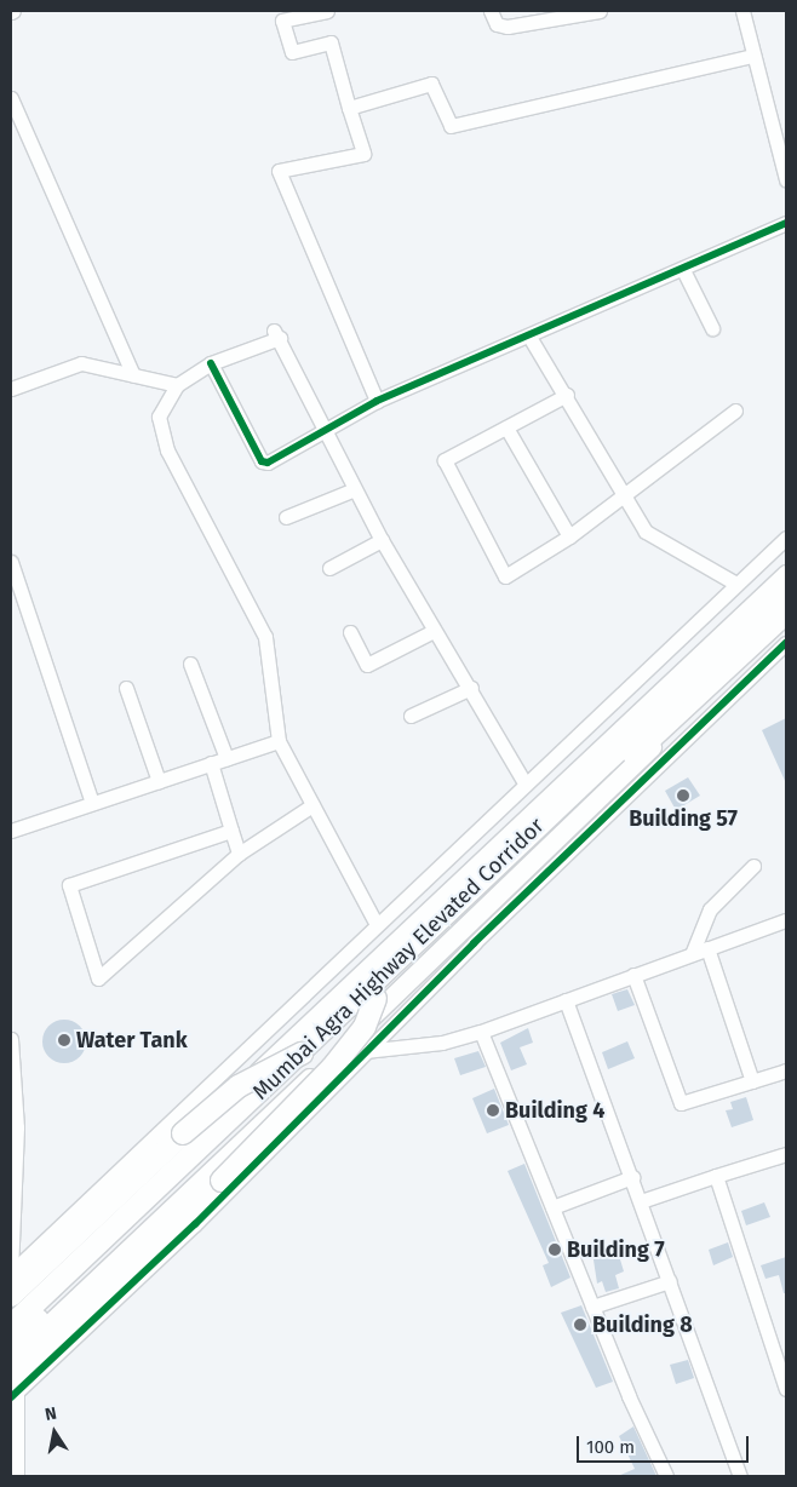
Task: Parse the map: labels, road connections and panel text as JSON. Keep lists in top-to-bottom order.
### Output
{
  "streets": {
    "highway": ["Mumbai Agra Highway Elevated Corridor"]
  },
  "places": [
    "Building 57",
    "Water Tank",
    "Building 4",
    "Building 7",
    "Building 8"
  ],
  "scale_bar": "100 m",
  "north": "top"
}
